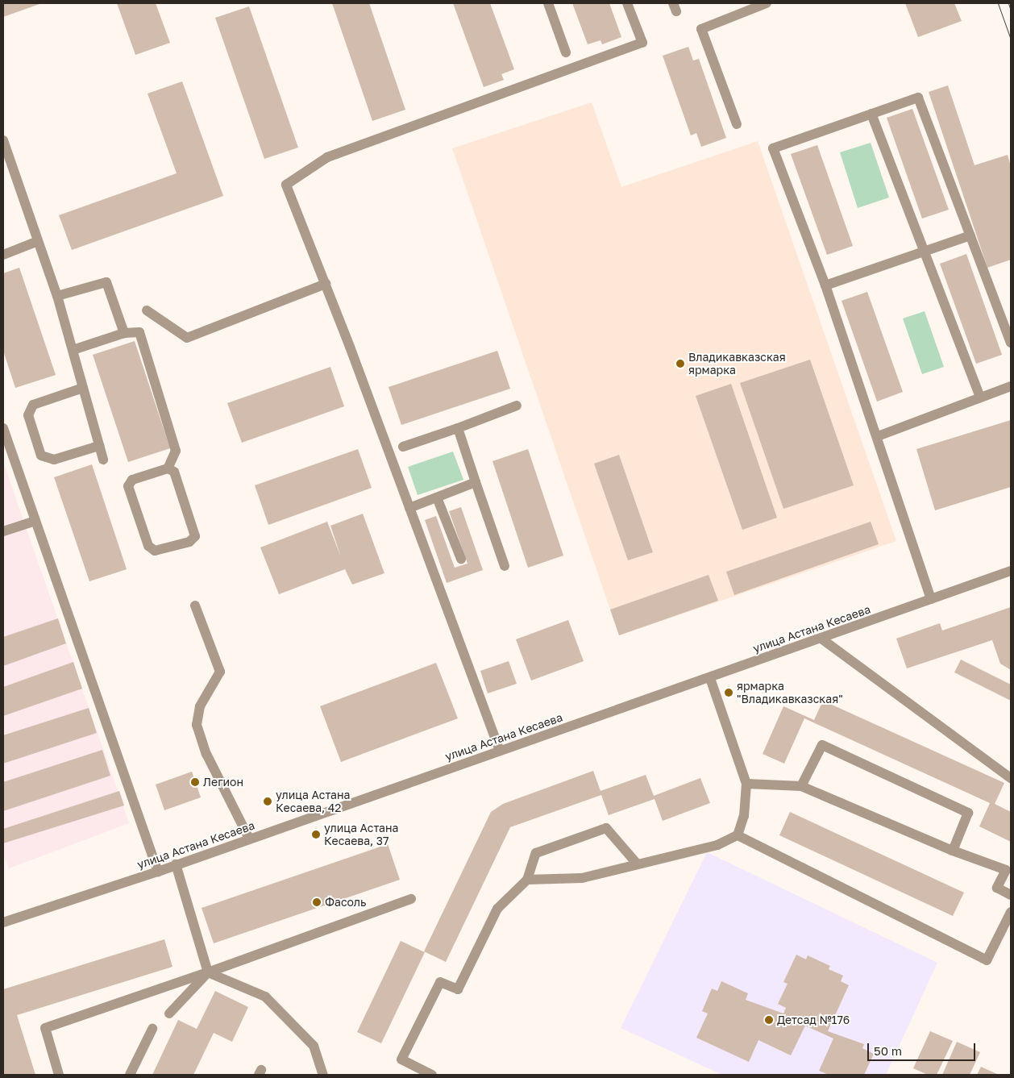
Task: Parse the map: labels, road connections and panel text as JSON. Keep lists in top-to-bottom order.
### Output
{
  "streets": {
    "street": ["улица Астана Кесаева"]
  },
  "places": [
    "Владикавказская ярмарка",
    "ярмарка \"Владикавказская\"",
    "Легион",
    "улица Астана Кесаева, 42",
    "улица Астана Кесаева, 37",
    "Фасоль",
    "Детсад №176"
  ],
  "scale_bar": "50 m"
}
